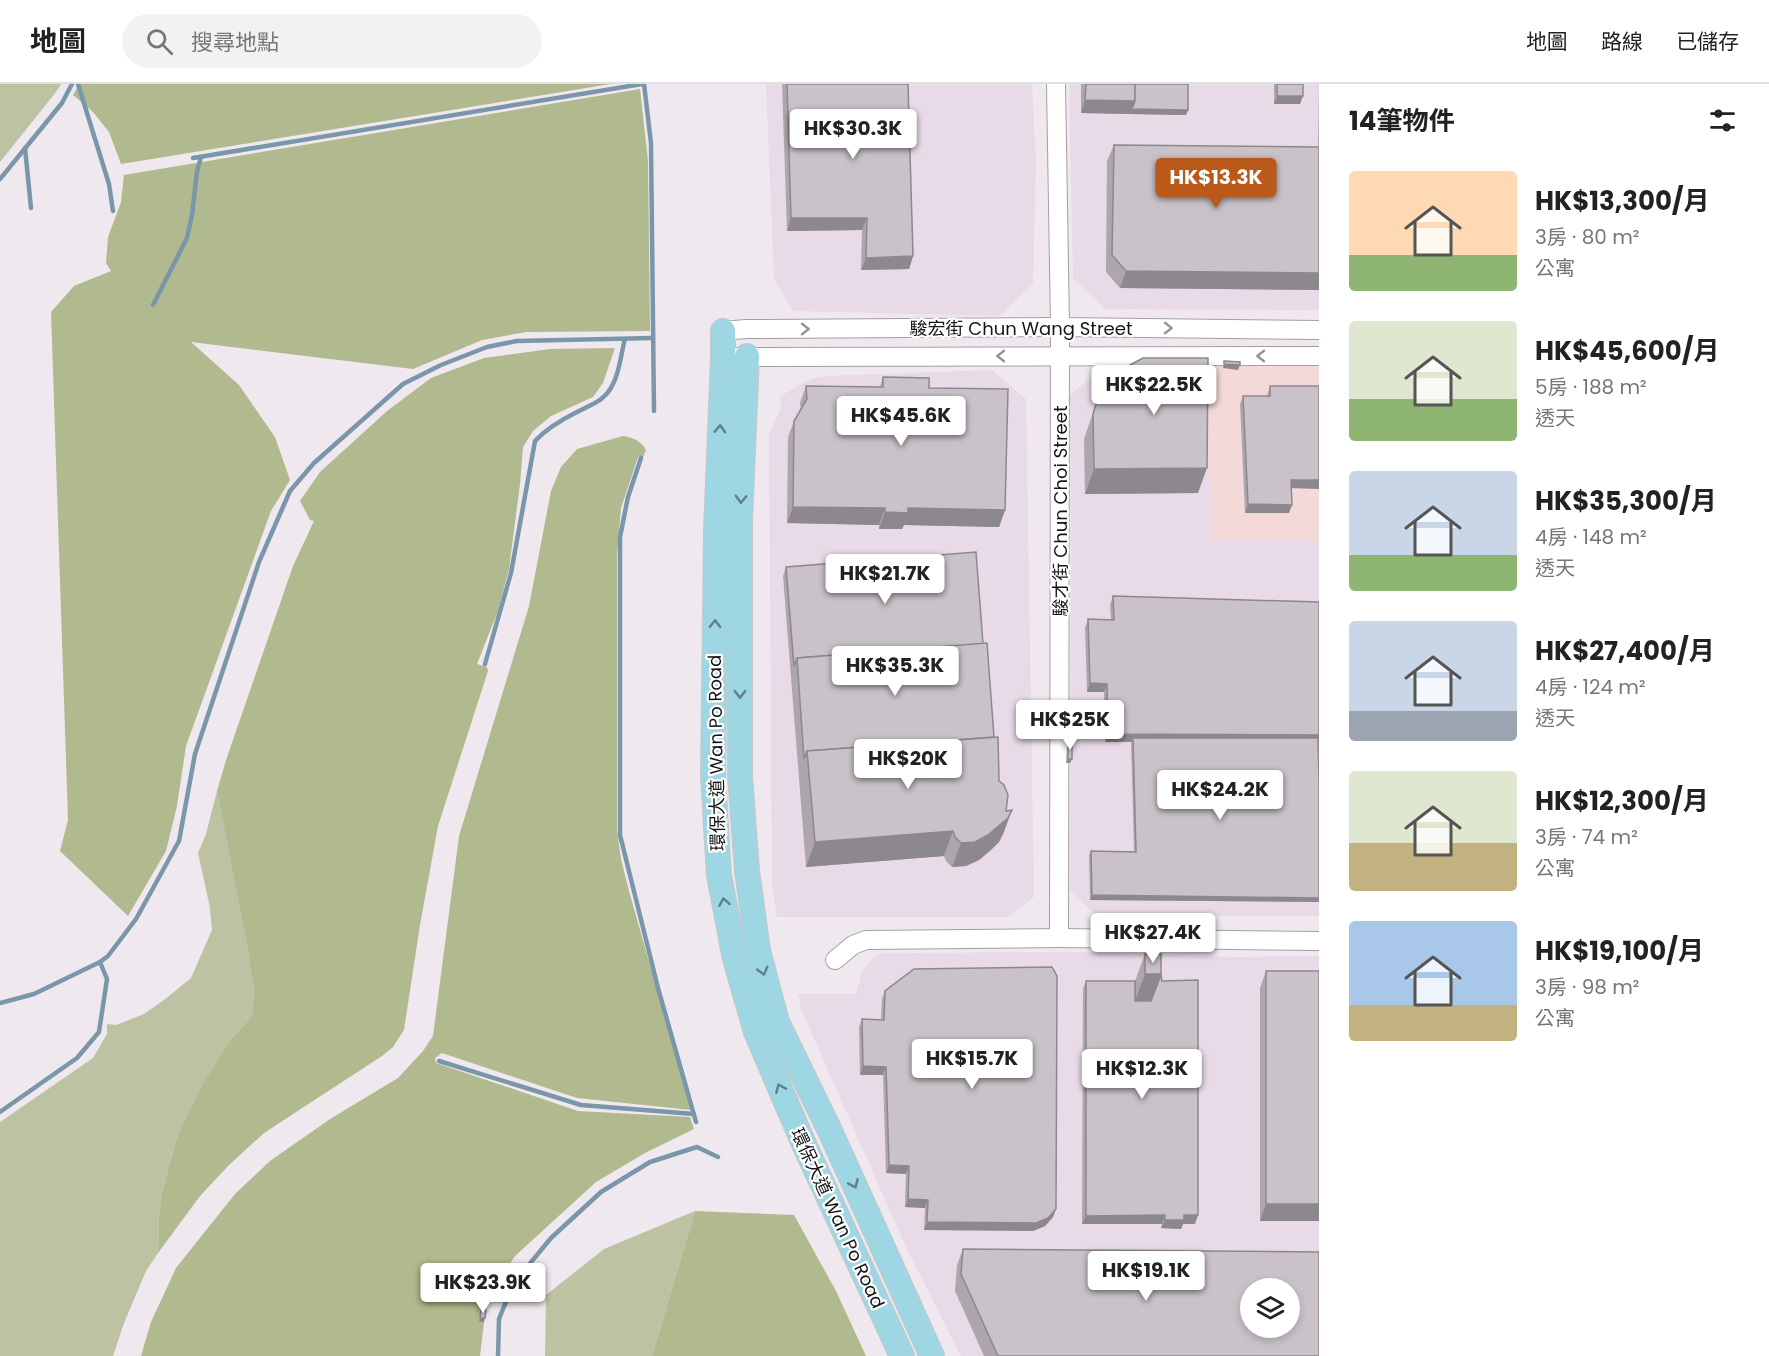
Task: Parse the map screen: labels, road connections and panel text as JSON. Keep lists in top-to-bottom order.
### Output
{
  "streets": {
    "main road": ["環保大道 Wan Po Road"],
    "street": ["駿宏街 Chun Wang Street", "駿才街 Chun Choi Street"]
  },
  "crossings": [
    ["駿宏街 Chun Wang Street", "駿才街 Chun Choi Street"],
    ["駿宏街 Chun Wang Street", "環保大道 Wan Po Road"]
  ],
  "page": {
    "header": "地圖",
    "search": "搜尋地點",
    "nav": ["地圖", "路線", "已儲存"],
    "heading": "14筆物件",
    "price": [
      "HK$30.3K",
      "HK$13.3K",
      "HK$22.5K",
      "HK$45.6K",
      "HK$21.7K",
      "HK$35.3K",
      "HK$25K",
      "HK$20K",
      "HK$24.2K",
      "HK$27.4K",
      "HK$15.7K",
      "HK$12.3K",
      "HK$19.1K",
      "HK$23.9K"
    ],
    "list": [
      {
        "name": "HK$13,300/月",
        "note": "3房 · 80 m² · 公寓"
      },
      {
        "name": "HK$45,600/月",
        "note": "5房 · 188 m² · 透天"
      },
      {
        "name": "HK$35,300/月",
        "note": "4房 · 148 m² · 透天"
      },
      {
        "name": "HK$27,400/月",
        "note": "4房 · 124 m² · 透天"
      },
      {
        "name": "HK$12,300/月",
        "note": "3房 · 74 m² · 公寓"
      },
      {
        "name": "HK$19,100/月",
        "note": "3房 · 98 m² · 公寓"
      }
    ]
  }
}
